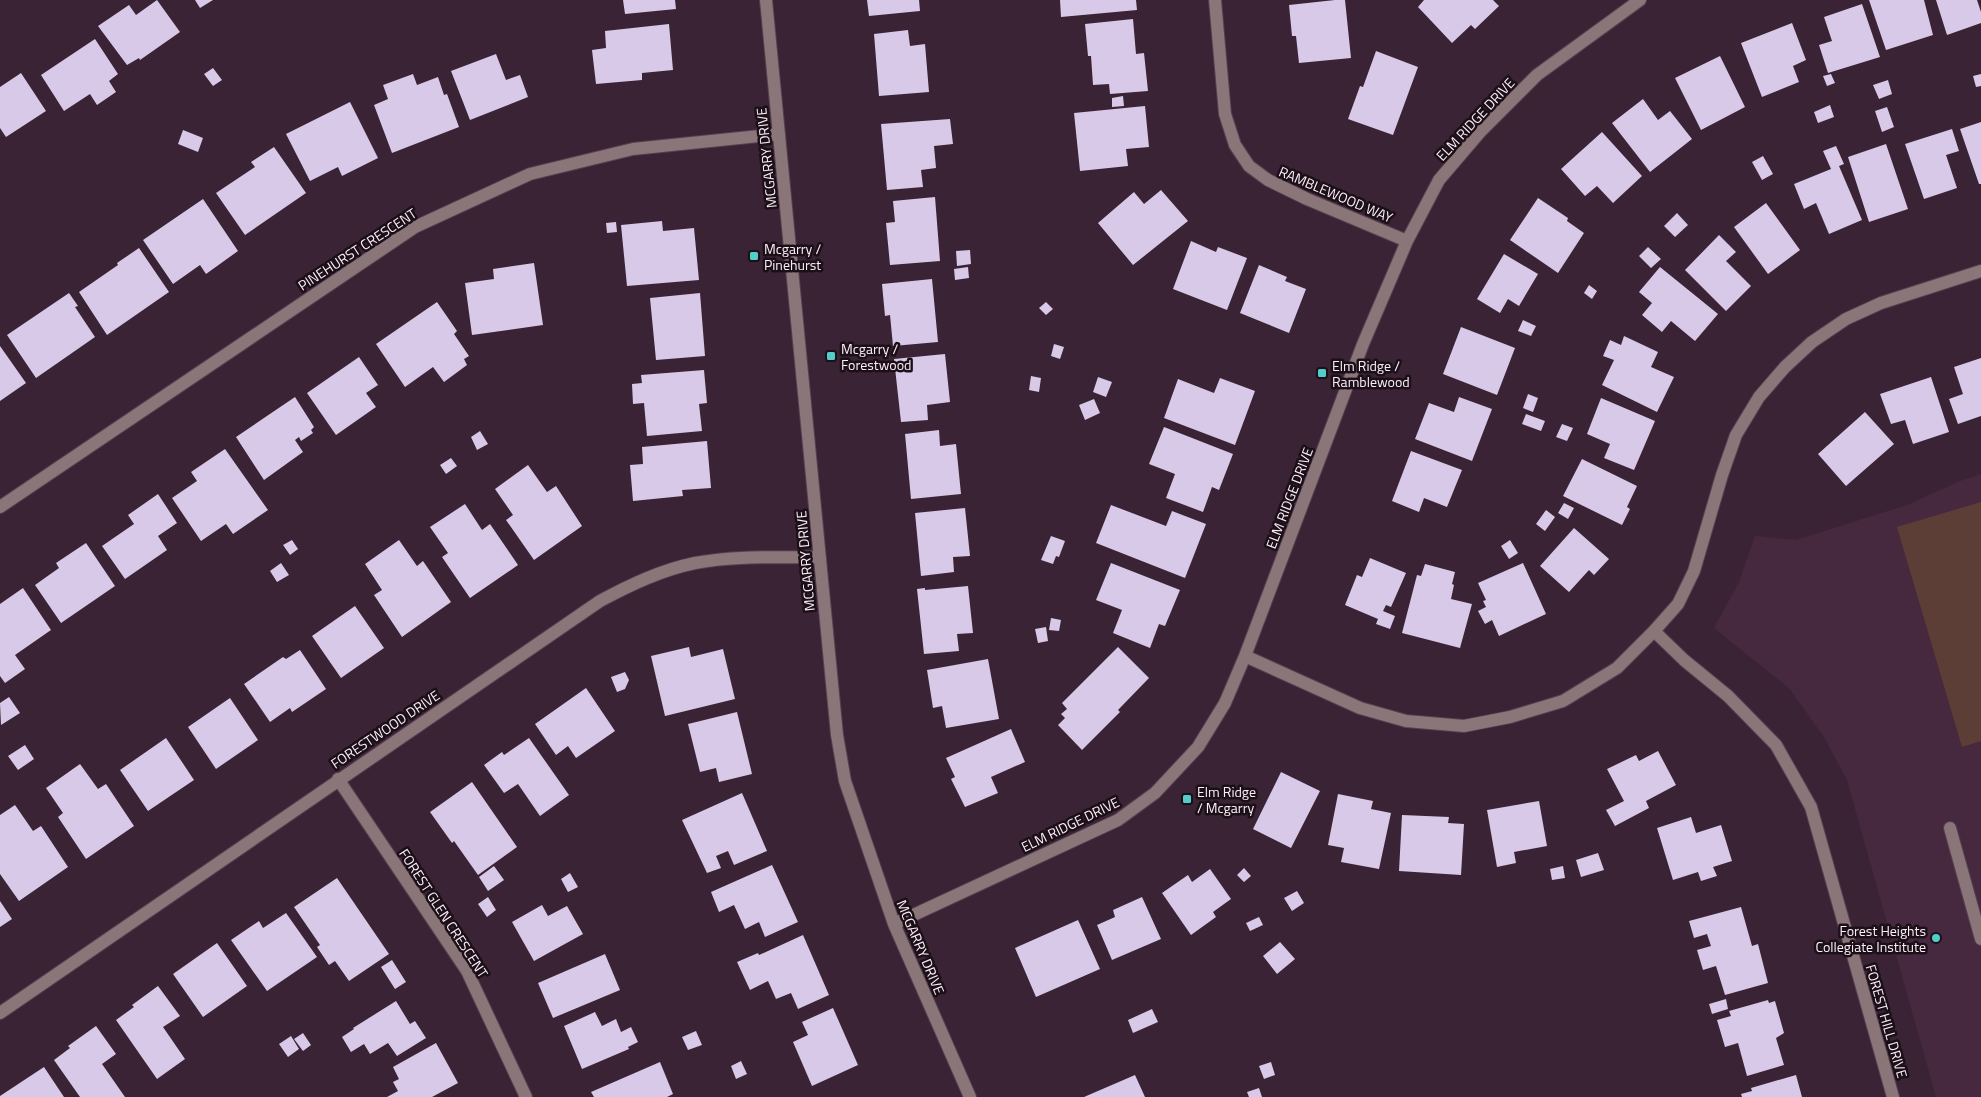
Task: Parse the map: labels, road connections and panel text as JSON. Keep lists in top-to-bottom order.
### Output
{
  "streets": {
    "street": [
      "ELM RIDGE DRIVE",
      "MCGARRY DRIVE",
      "RAMBLEWOOD WAY",
      "PINEHURST CRESCENT",
      "FORESTWOOD DRIVE",
      "FOREST GLEN CRESCENT",
      "FOREST HILL DRIVE"
    ]
  },
  "crossings": [
    ["ELM RIDGE DRIVE", "MCGARRY DRIVE"],
    ["ELM RIDGE DRIVE", "RAMBLEWOOD WAY"],
    ["MCGARRY DRIVE", "PINEHURST CRESCENT"],
    ["MCGARRY DRIVE", "FORESTWOOD DRIVE"],
    ["FORESTWOOD DRIVE", "FOREST GLEN CRESCENT"]
  ],
  "places": {
    "transit": [
      "Mcgarry / Pinehurst",
      "Mcgarry / Forestwood",
      "Elm Ridge / Ramblewood",
      "Elm Ridge / Mcgarry"
    ],
    "other": ["Forest Heights Collegiate Institute"]
  }
}
